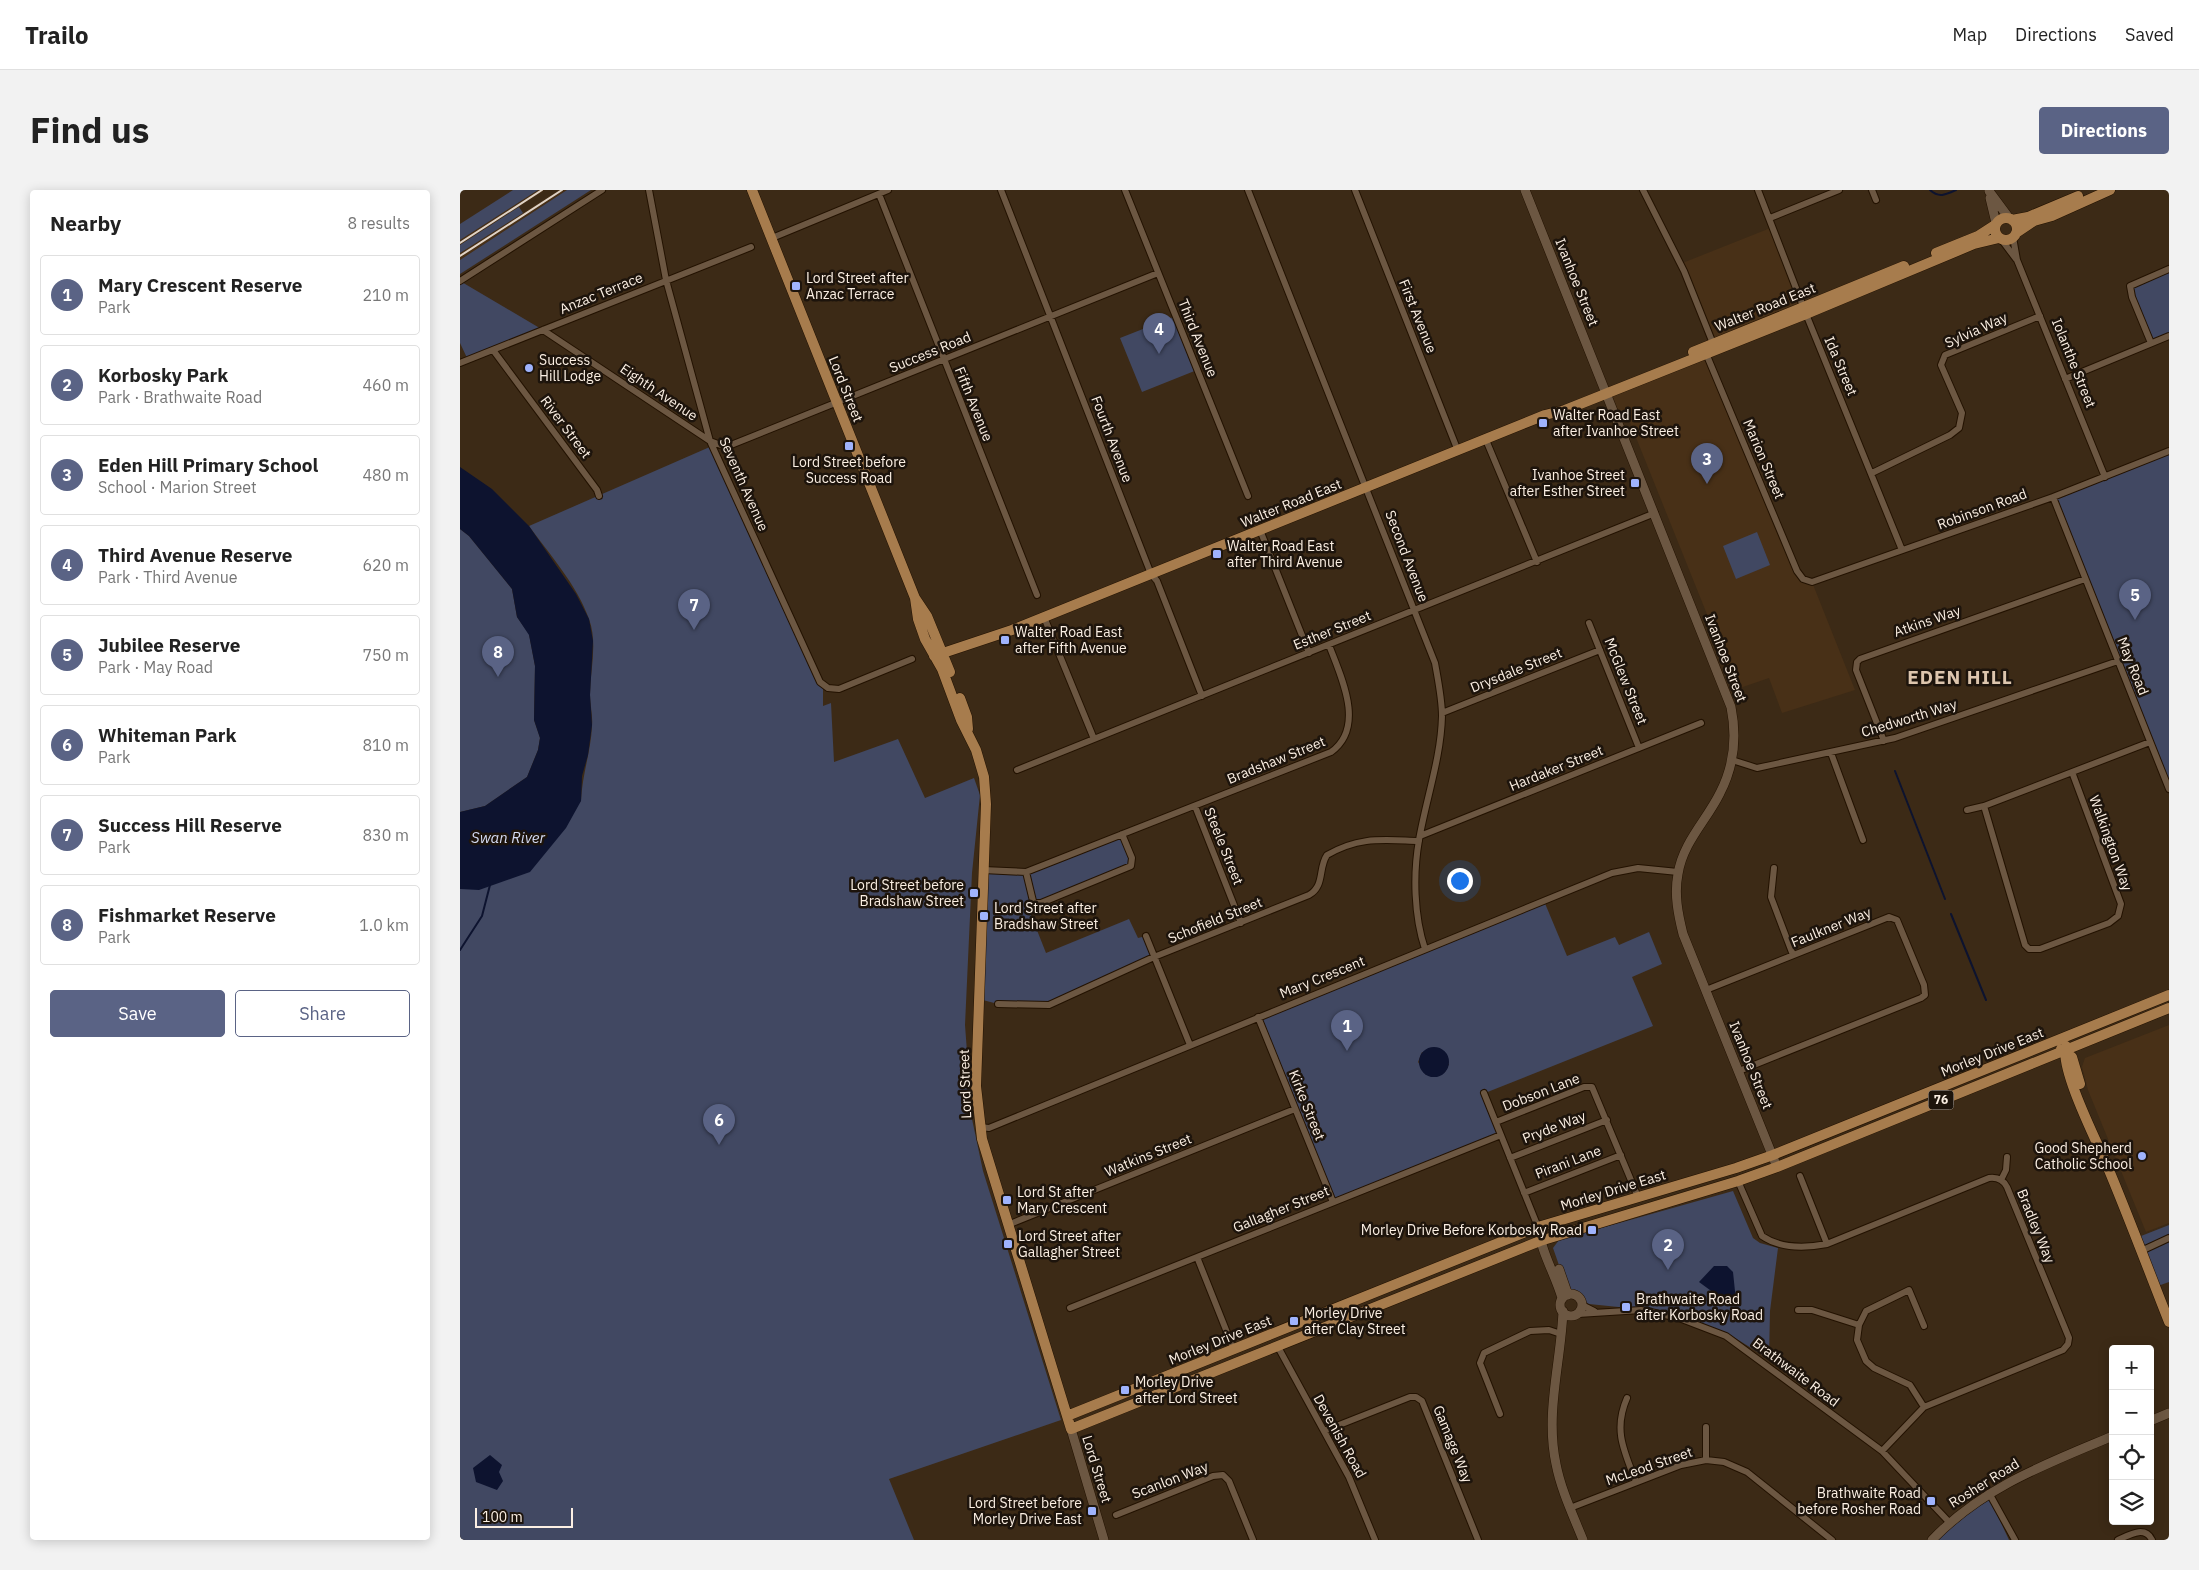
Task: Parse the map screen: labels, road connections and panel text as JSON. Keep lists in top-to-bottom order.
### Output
{
  "streets": {
    "main road": [
      "Walter Road East",
      "Lord Street",
      "Morley Drive East",
      "76"
    ],
    "street": [
      "Ivanhoe Street",
      "Anzac Terrace",
      "First Avenue",
      "Sylvia Way",
      "Third Avenue",
      "Success Road",
      "Iolanthe Street",
      "Ida Street",
      "Eighth Avenue",
      "Fifth Avenue",
      "River Street",
      "Fourth Avenue",
      "Marion Street",
      "Seventh Avenue",
      "Robinson Road",
      "Second Avenue",
      "Atkins Way",
      "Esther Street",
      "May Road",
      "Drysdale Street",
      "McGlew Street",
      "Chedworth Way",
      "Bradshaw Street",
      "Hardaker Street",
      "Walkington Way",
      "Steele Street",
      "Schofield Street",
      "Faulkner Way",
      "Mary Crescent",
      "Dobson Lane",
      "Kirke Street",
      "Pryde Way",
      "Watkins Street",
      "Pirani Lane",
      "Gallagher Street",
      "Bradley Way",
      "Brathwaite Road",
      "Devenish Road",
      "Gamage Way",
      "McLeod Street",
      "Scanlon Way",
      "Rosher Road"
    ]
  },
  "crossings": [
    ["Ivanhoe Street", "Walter Road East"],
    ["Ivanhoe Street", "Esther Street"],
    ["Ivanhoe Street", "Chedworth Way"],
    ["Ivanhoe Street", "Faulkner Way"],
    ["Ivanhoe Street", "Mary Crescent"],
    ["Ivanhoe Street", "Morley Drive East"],
    ["Anzac Terrace", "Eighth Avenue"],
    ["Anzac Terrace", "River Street"],
    ["Anzac Terrace", "Seventh Avenue"],
    ["Walter Road East", "First Avenue"],
    ["Walter Road East", "Iolanthe Street"],
    ["Walter Road East", "Ida Street"],
    ["Walter Road East", "Lord Street"],
    ["Walter Road East", "Fourth Avenue"],
    ["Walter Road East", "Marion Street"],
    ["Walter Road East", "Second Avenue"],
    ["Sylvia Way", "Iolanthe Street"],
    ["Sylvia Way", "Ida Street"],
    ["Third Avenue", "Success Road"],
    ["Success Road", "Lord Street"],
    ["Success Road", "Eighth Avenue"],
    ["Success Road", "Fifth Avenue"],
    ["Success Road", "Fourth Avenue"],
    ["Success Road", "Seventh Avenue"],
    ["Iolanthe Street", "Robinson Road"],
    ["Ida Street", "Robinson Road"],
    ["Lord Street", "Bradshaw Street"],
    ["Lord Street", "Mary Crescent"],
    ["Lord Street", "Morley Drive East"],
    ["Lord Street", "Watkins Street"],
    ["Eighth Avenue", "Seventh Avenue"],
    ["Fourth Avenue", "Esther Street"],
    ["Marion Street", "Robinson Road"],
    ["Robinson Road", "May Road"],
    ["Second Avenue", "Esther Street"],
    ["Second Avenue", "Drysdale Street"],
    ["Second Avenue", "Hardaker Street"],
    ["Second Avenue", "Schofield Street"],
    ["Second Avenue", "Mary Crescent"],
    ["Atkins Way", "May Road"],
    ["Atkins Way", "Chedworth Way"],
    ["Esther Street", "Bradshaw Street"],
    ["May Road", "Chedworth Way"],
    ["Drysdale Street", "McGlew Street"],
    ["McGlew Street", "Hardaker Street"],
    ["Bradshaw Street", "Steele Street"],
    ["Hardaker Street", "Schofield Street"],
    ["Steele Street", "Schofield Street"],
    ["Mary Crescent", "Kirke Street"],
    ["Morley Drive East", "Bradley Way"],
    ["Morley Drive East", "Devenish Road"],
    ["Dobson Lane", "Pryde Way"],
    ["Kirke Street", "Watkins Street"],
    ["Kirke Street", "Gallagher Street"],
    ["Bradley Way", "Brathwaite Road"],
    ["Brathwaite Road", "Rosher Road"],
    ["Devenish Road", "Gamage Way"]
  ],
  "districts": ["EDEN HILL"],
  "water": ["Swan River"],
  "places": {
    "transit": [
      "Lord Street after Anzac Terrace",
      "Walter Road East after Ivanhoe Street",
      "Lord Street before Success Road",
      "Ivanhoe Street after Esther Street",
      "Walter Road East after Third Avenue",
      "Walter Road East after Fifth Avenue",
      "Lord Street before Bradshaw Street",
      "Lord Street after Bradshaw Street",
      "Lord St after Mary Crescent",
      "Morley Drive Before Korbosky Road",
      "Lord Street after Gallagher Street",
      "Brathwaite Road after Korbosky Road",
      "Morley Drive after Clay Street",
      "Morley Drive after Lord Street",
      "Brathwaite Road before Rosher Road",
      "Lord Street before Morley Drive East"
    ],
    "other": ["Success Hill Lodge", "Good Shepherd Catholic School"]
  },
  "scale_bar": "100 m",
  "page": {
    "header": "Trailo",
    "nav": ["Map", "Directions", "Saved"],
    "title": "Find us",
    "buttons": [
      "Directions",
      ["Save", "Share"]
    ],
    "heading": ["Nearby", "8 results"],
    "list": [
      {
        "mark": "1",
        "name": "Mary Crescent Reserve",
        "note": "Park",
        "value": "210 m"
      },
      {
        "mark": "2",
        "name": "Korbosky Park",
        "note": "Park · Brathwaite Road",
        "value": "460 m"
      },
      {
        "mark": "3",
        "name": "Eden Hill Primary School",
        "note": "School · Marion Street",
        "value": "480 m"
      },
      {
        "mark": "4",
        "name": "Third Avenue Reserve",
        "note": "Park · Third Avenue",
        "value": "620 m"
      },
      {
        "mark": "5",
        "name": "Jubilee Reserve",
        "note": "Park · May Road",
        "value": "750 m"
      },
      {
        "mark": "6",
        "name": "Whiteman Park",
        "note": "Park",
        "value": "810 m"
      },
      {
        "mark": "7",
        "name": "Success Hill Reserve",
        "note": "Park",
        "value": "830 m"
      },
      {
        "mark": "8",
        "name": "Fishmarket Reserve",
        "note": "Park",
        "value": "1.0 km"
      }
    ],
    "pins": [
      "4",
      "3",
      "5",
      "7",
      "8",
      "1",
      "6",
      "2"
    ],
    "map_buttons": ["+", "−"],
    "scale": "100 m"
  }
}
